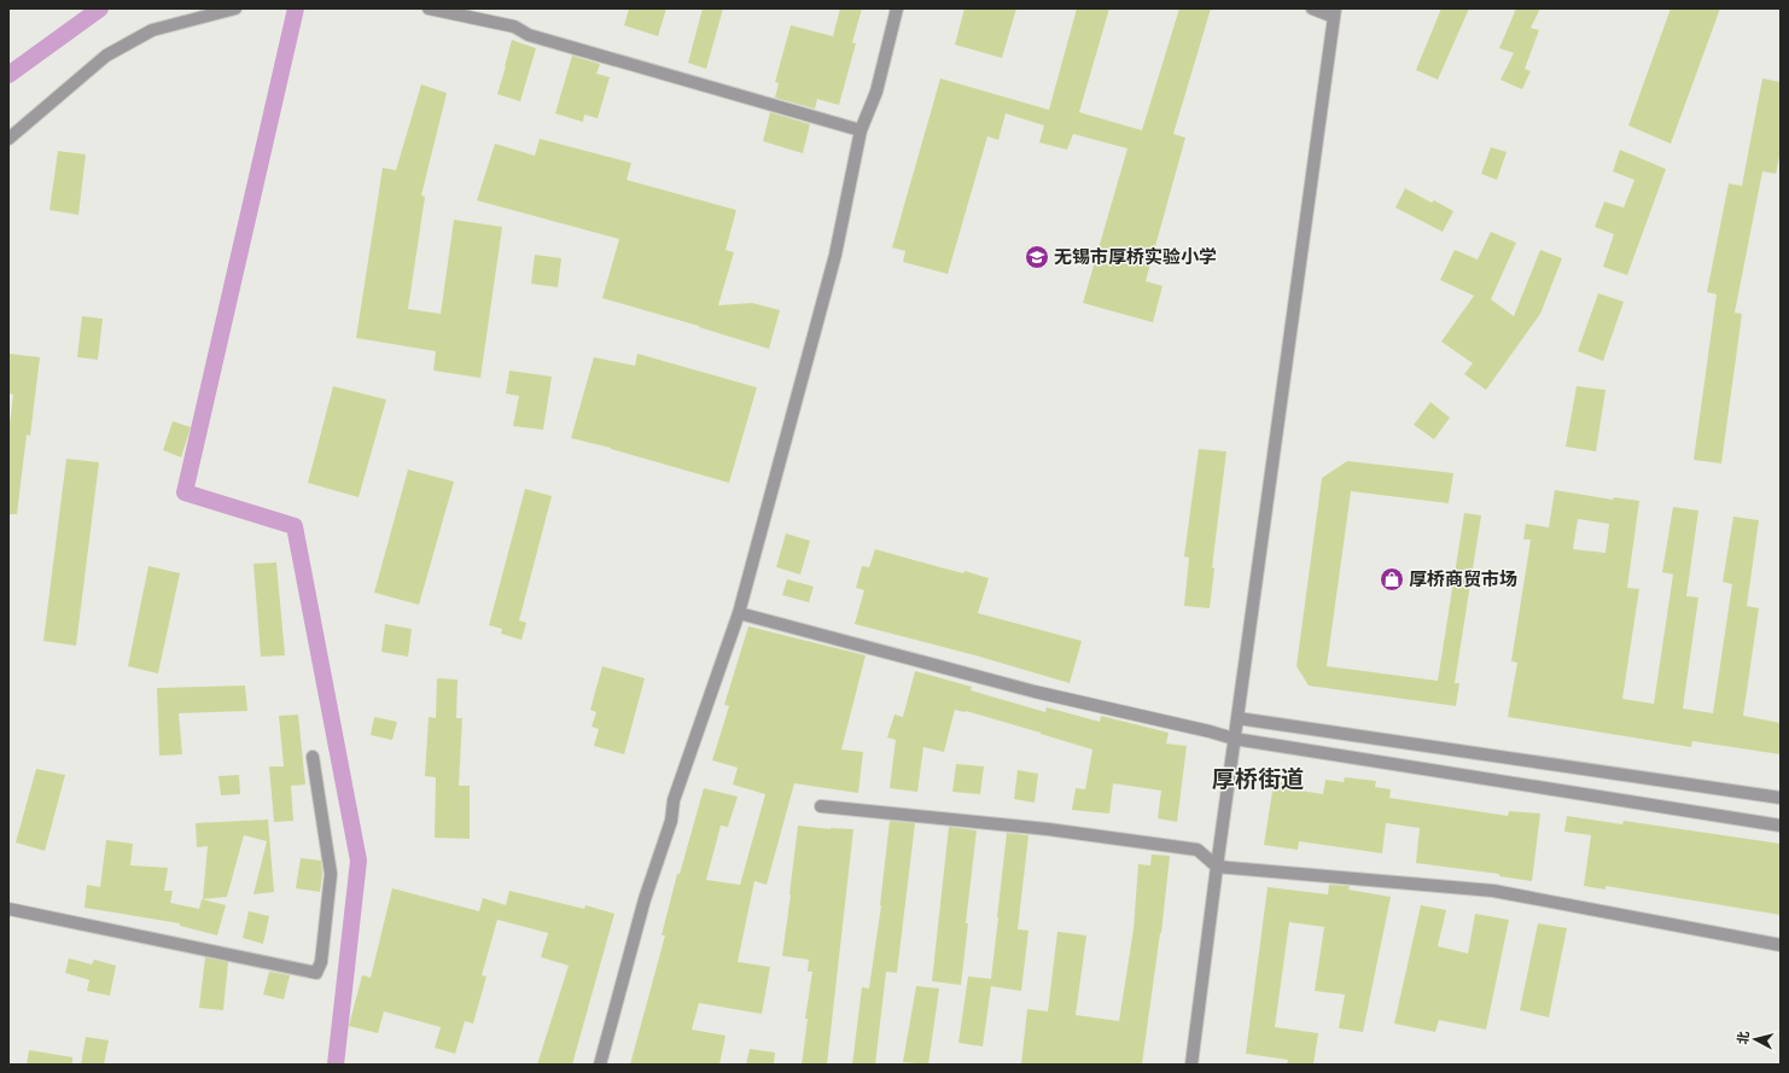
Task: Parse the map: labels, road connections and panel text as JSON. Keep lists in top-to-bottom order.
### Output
{
  "districts": ["厚桥街道"],
  "places": {
    "school or university": ["无锡市厚桥实验小学"],
    "shop": ["厚桥商贸市场"]
  },
  "north": "left"
}
